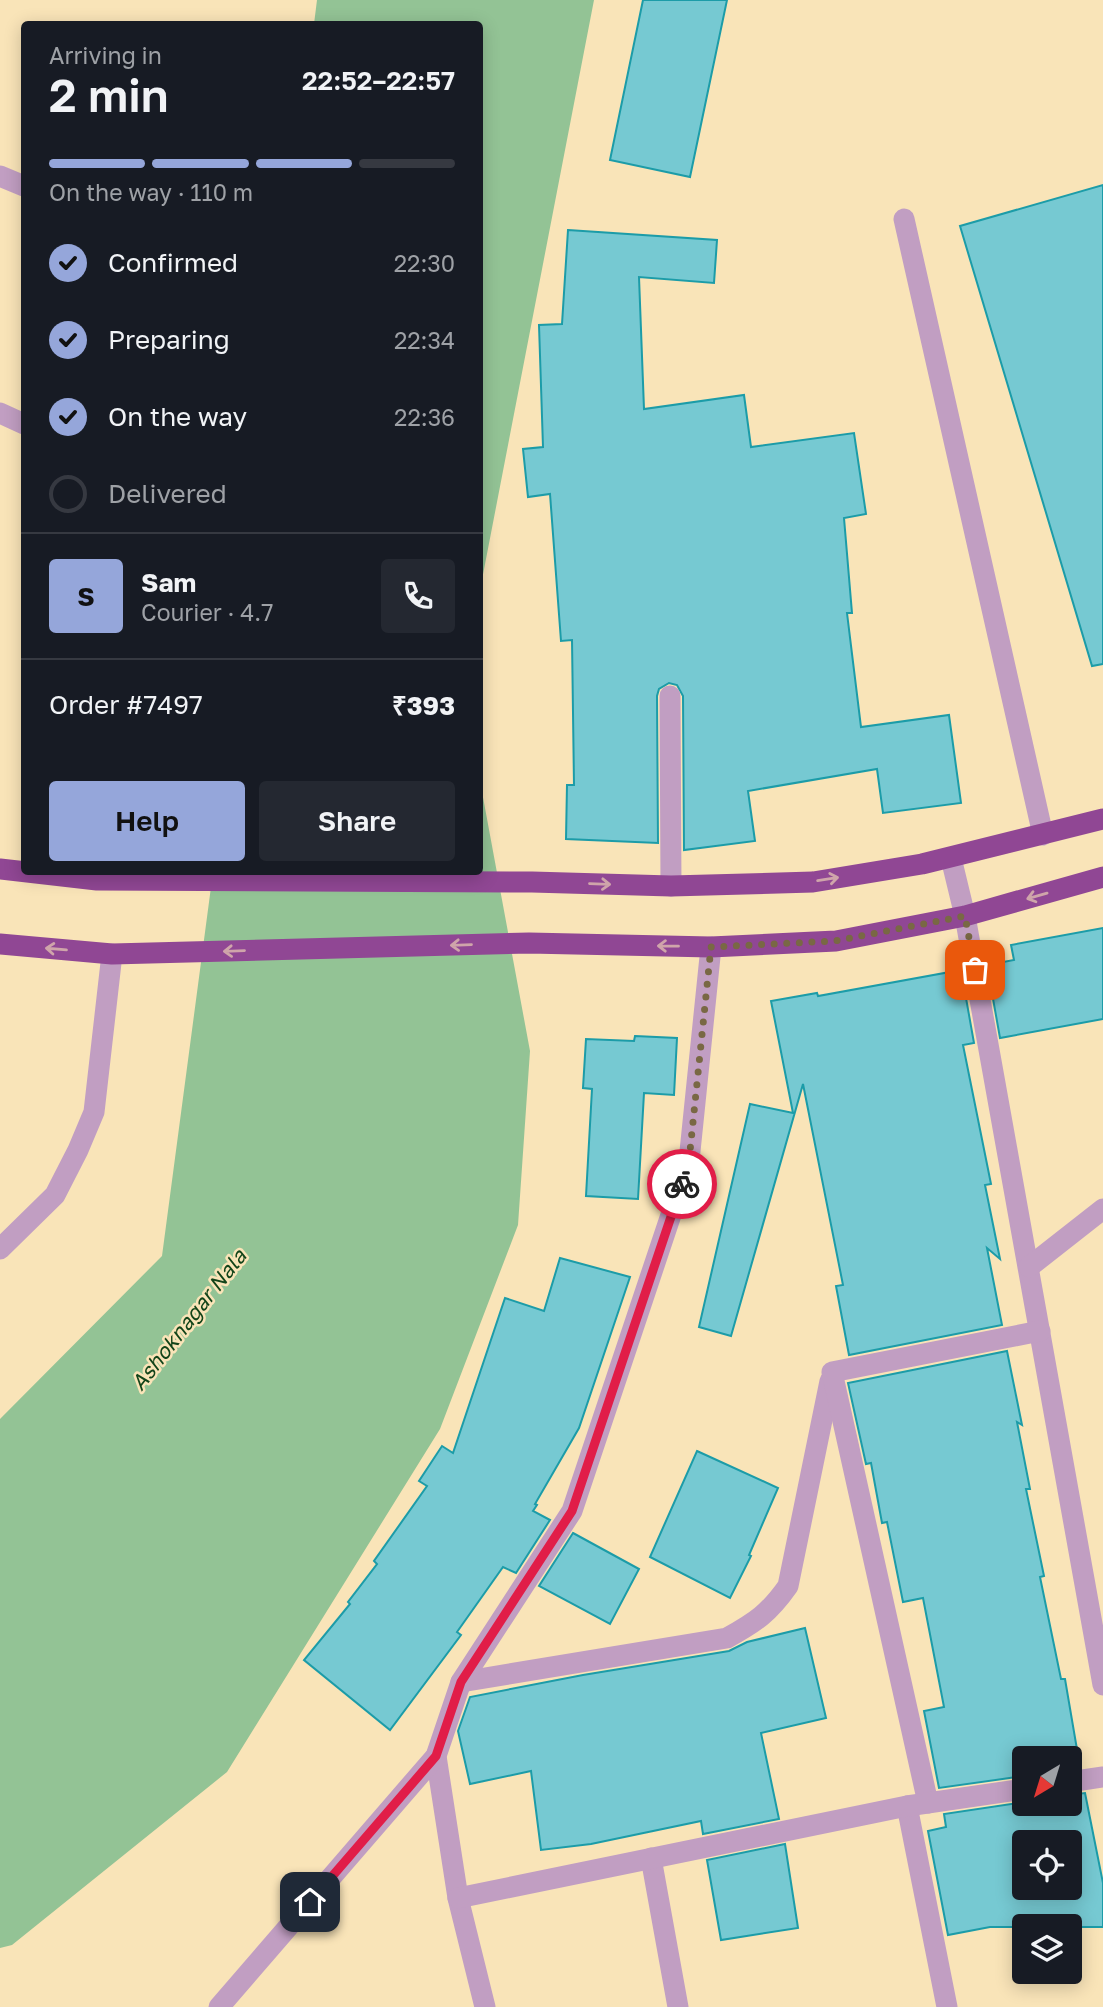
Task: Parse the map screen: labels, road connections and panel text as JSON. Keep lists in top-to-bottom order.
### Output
{
  "water": ["Ashoknagar Nala"],
  "north": "bottom left",
  "page": {
    "heading": ["2 min", "Arriving in", "22:52–22:57"],
    "panel": [
      "Sam",
      "Courier · 4.7",
      "Order #7497",
      "₹393"
    ],
    "bar": "On the way · 110 m",
    "list": [
      ["Confirmed", "22:30"],
      ["Preparing", "22:34"],
      ["On the way", "22:36"],
      "Delivered"
    ],
    "round": "S",
    "buttons": ["Help", "Share"]
  }
}
